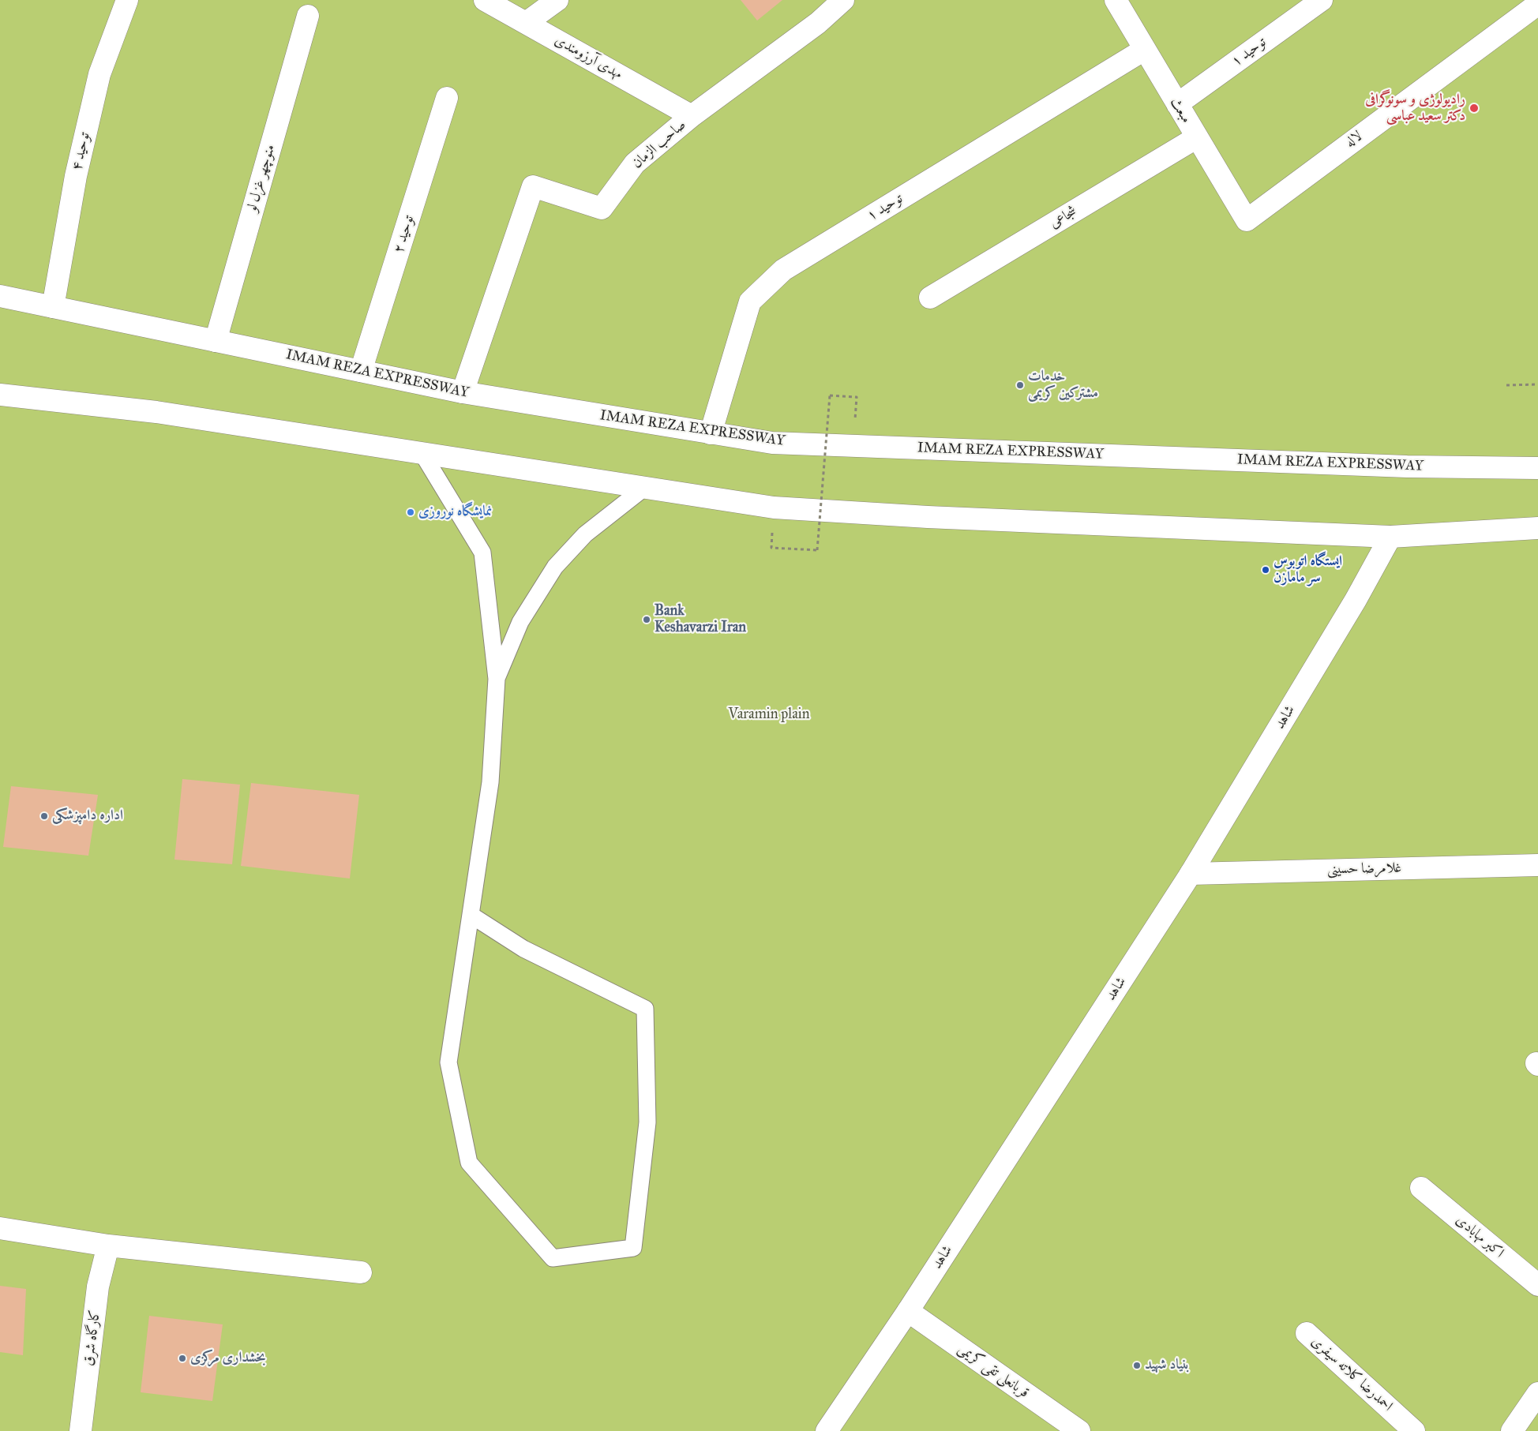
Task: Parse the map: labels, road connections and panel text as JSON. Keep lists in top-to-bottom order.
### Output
{
  "streets": {
    "main road": [
      "توحید ۱",
      "مهدی آرزومندی",
      "مبعث",
      "لاله",
      "صاحب الزمان",
      "توحید ۴",
      "منوچهر غزل لو",
      "شجاعی",
      "توحید ۲",
      "IMAM REZA EXPRESSWAY",
      "شاهد",
      "غلامرضا حسینی",
      "اکبر مهابادی",
      "کارگاه شرق",
      "قربانعلی تقی کریمی",
      "احمدرضا کلاته سیفری"
    ]
  },
  "crossings": [
    ["توحید ۱", "مبعث"],
    ["توحید ۱", "IMAM REZA EXPRESSWAY"],
    ["مهدی آرزومندی", "صاحب الزمان"],
    ["مبعث", "لاله"],
    ["مبعث", "شجاعی"],
    ["صاحب الزمان", "IMAM REZA EXPRESSWAY"],
    ["توحید ۴", "IMAM REZA EXPRESSWAY"],
    ["منوچهر غزل لو", "IMAM REZA EXPRESSWAY"],
    ["توحید ۲", "IMAM REZA EXPRESSWAY"],
    ["شاهد", "غلامرضا حسینی"],
    ["شاهد", "قربانعلی تقی کریمی"]
  ],
  "parks": ["Varamin plain"],
  "places": [
    "رادیولوژی و سونوگرافی دکتر سعید عباسی",
    "خدمات مشترکین کریمی",
    "نمایشگاه نوروزی",
    "ایستگاه اتوبوس سر مامازن",
    "Bank Keshavarzi Iran",
    "اداره دامپزشکی",
    "بخشداری مرکزی",
    "بنیاد شهید"
  ]
}
